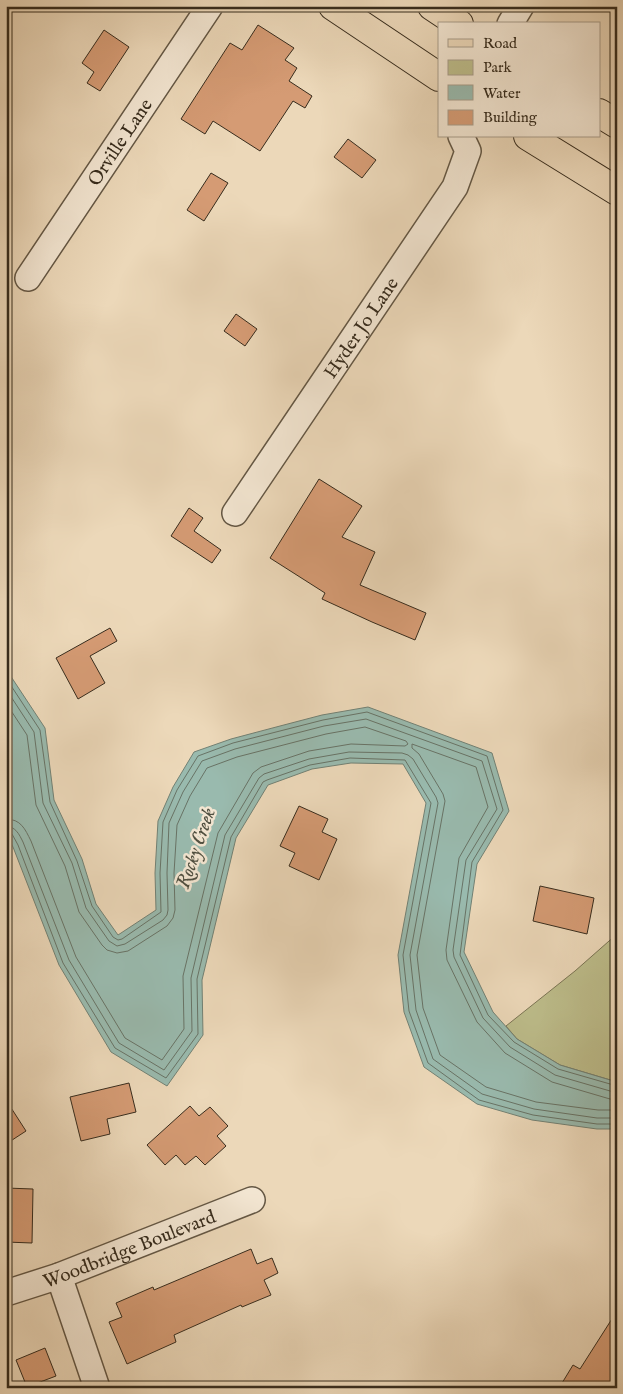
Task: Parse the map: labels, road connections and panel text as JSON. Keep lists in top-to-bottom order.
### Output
{
  "streets": {
    "street": ["Orville Lane", "Hyder Jo Lane", "Woodbridge Boulevard"]
  },
  "water": ["Rocky Creek"],
  "legend": [
    "Road",
    "Park",
    "Water",
    "Building"
  ]
}
